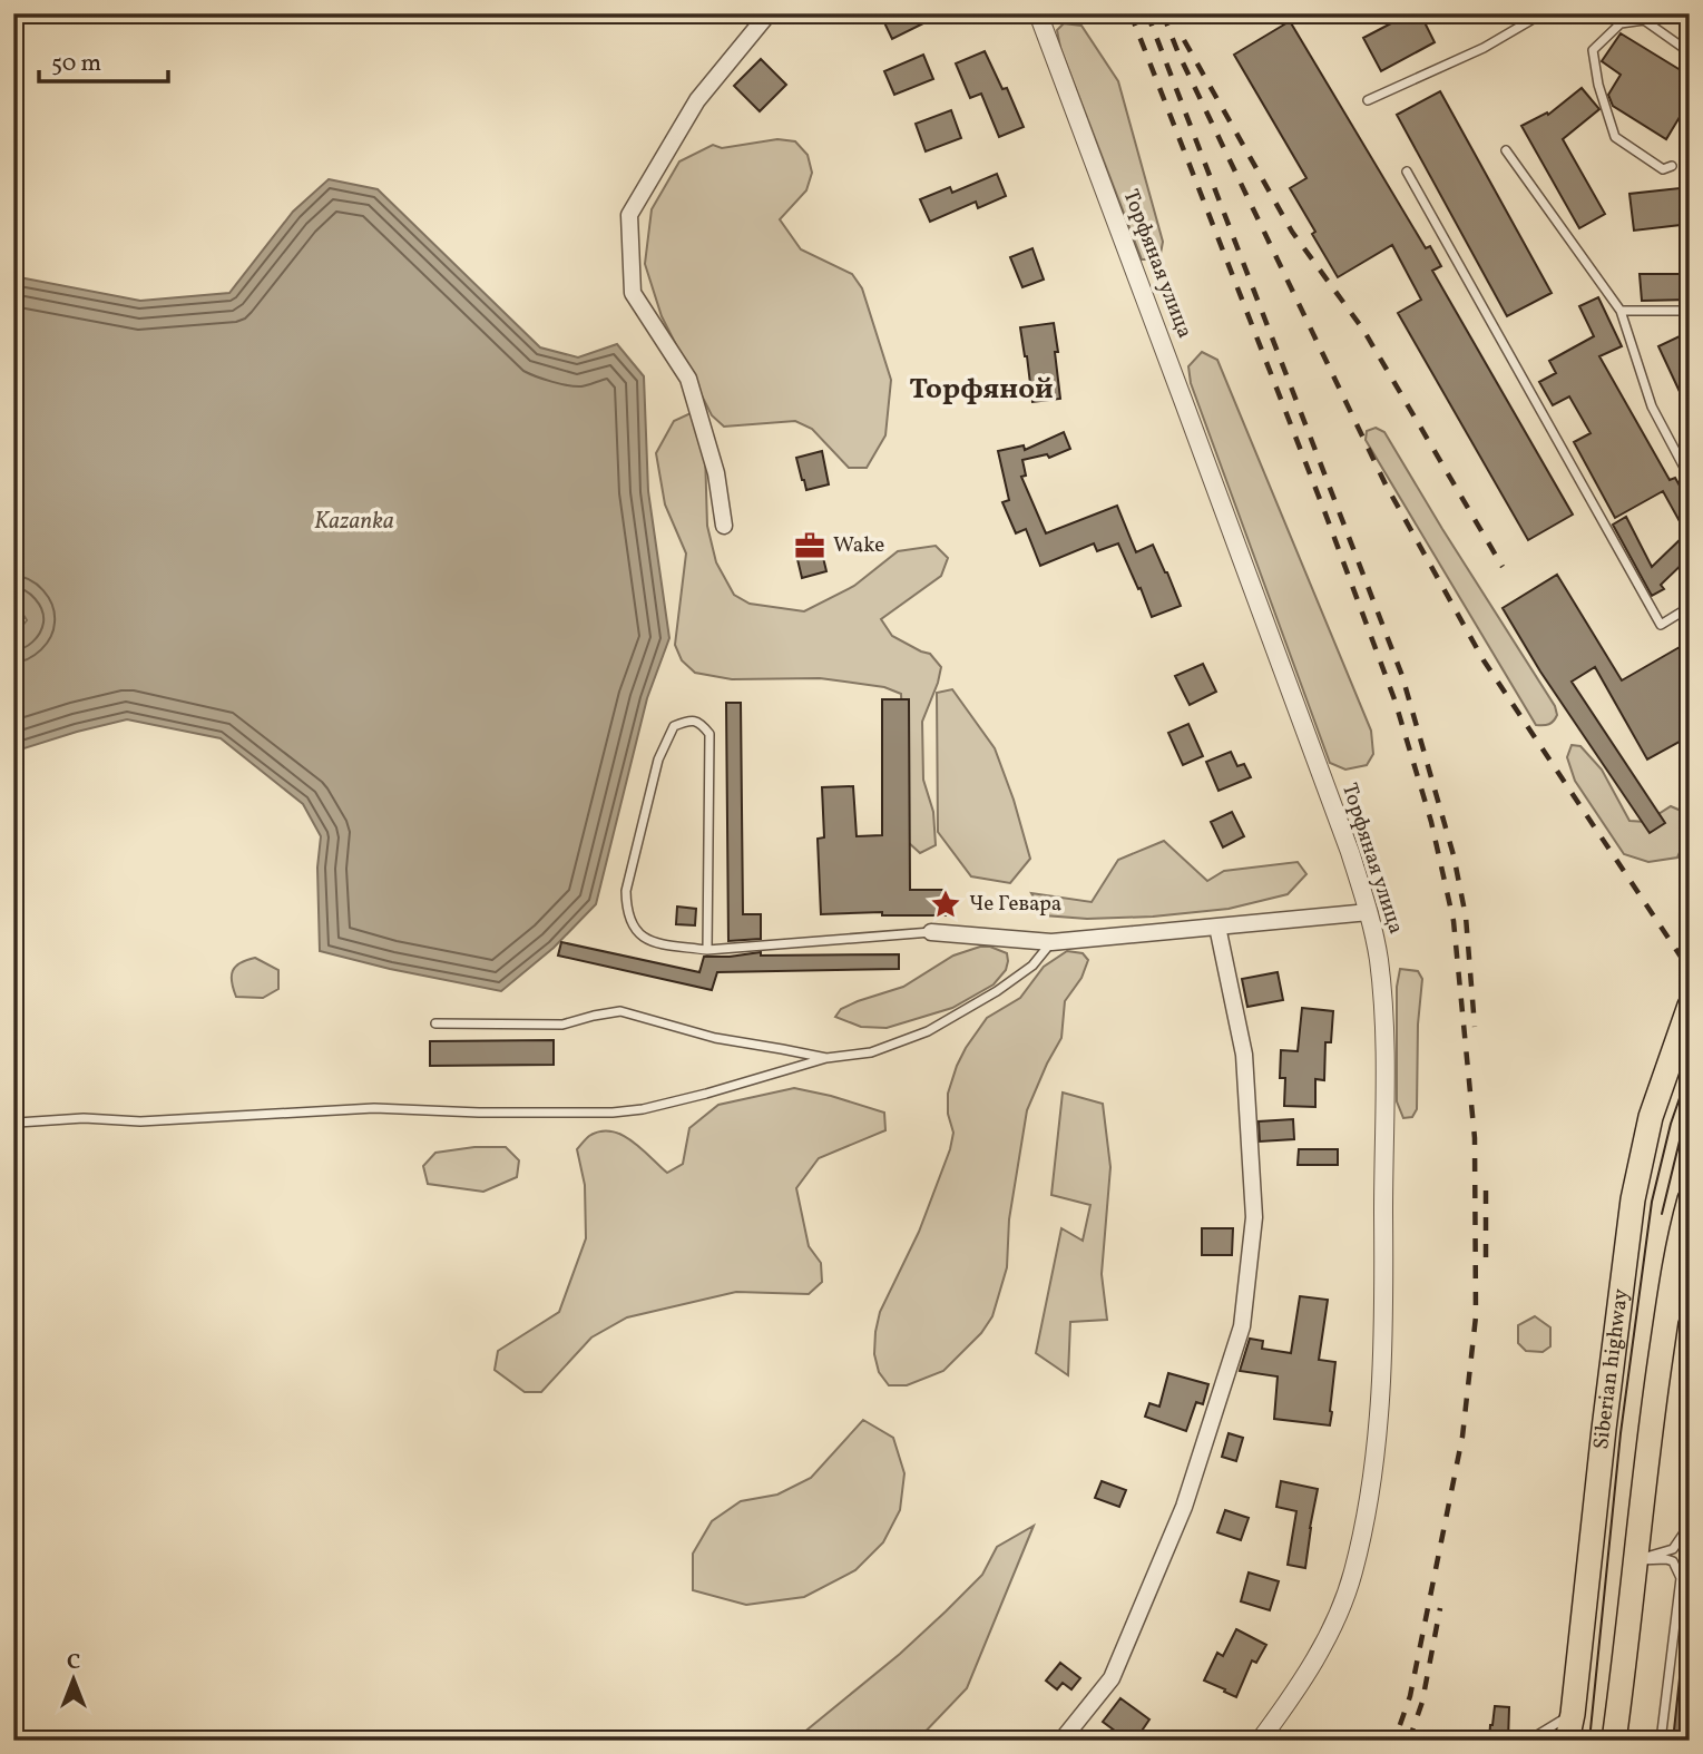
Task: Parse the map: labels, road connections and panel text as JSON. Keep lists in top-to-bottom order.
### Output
{
  "streets": {
    "main road": ["Siberian highway"],
    "street": ["Торфяная улица"]
  },
  "districts": ["Торфяной"],
  "water": ["Kazanka"],
  "places": {
    "office": ["Wake"],
    "place": ["Че Гевара"]
  },
  "scale_bar": "50 m",
  "north": "top"
}
